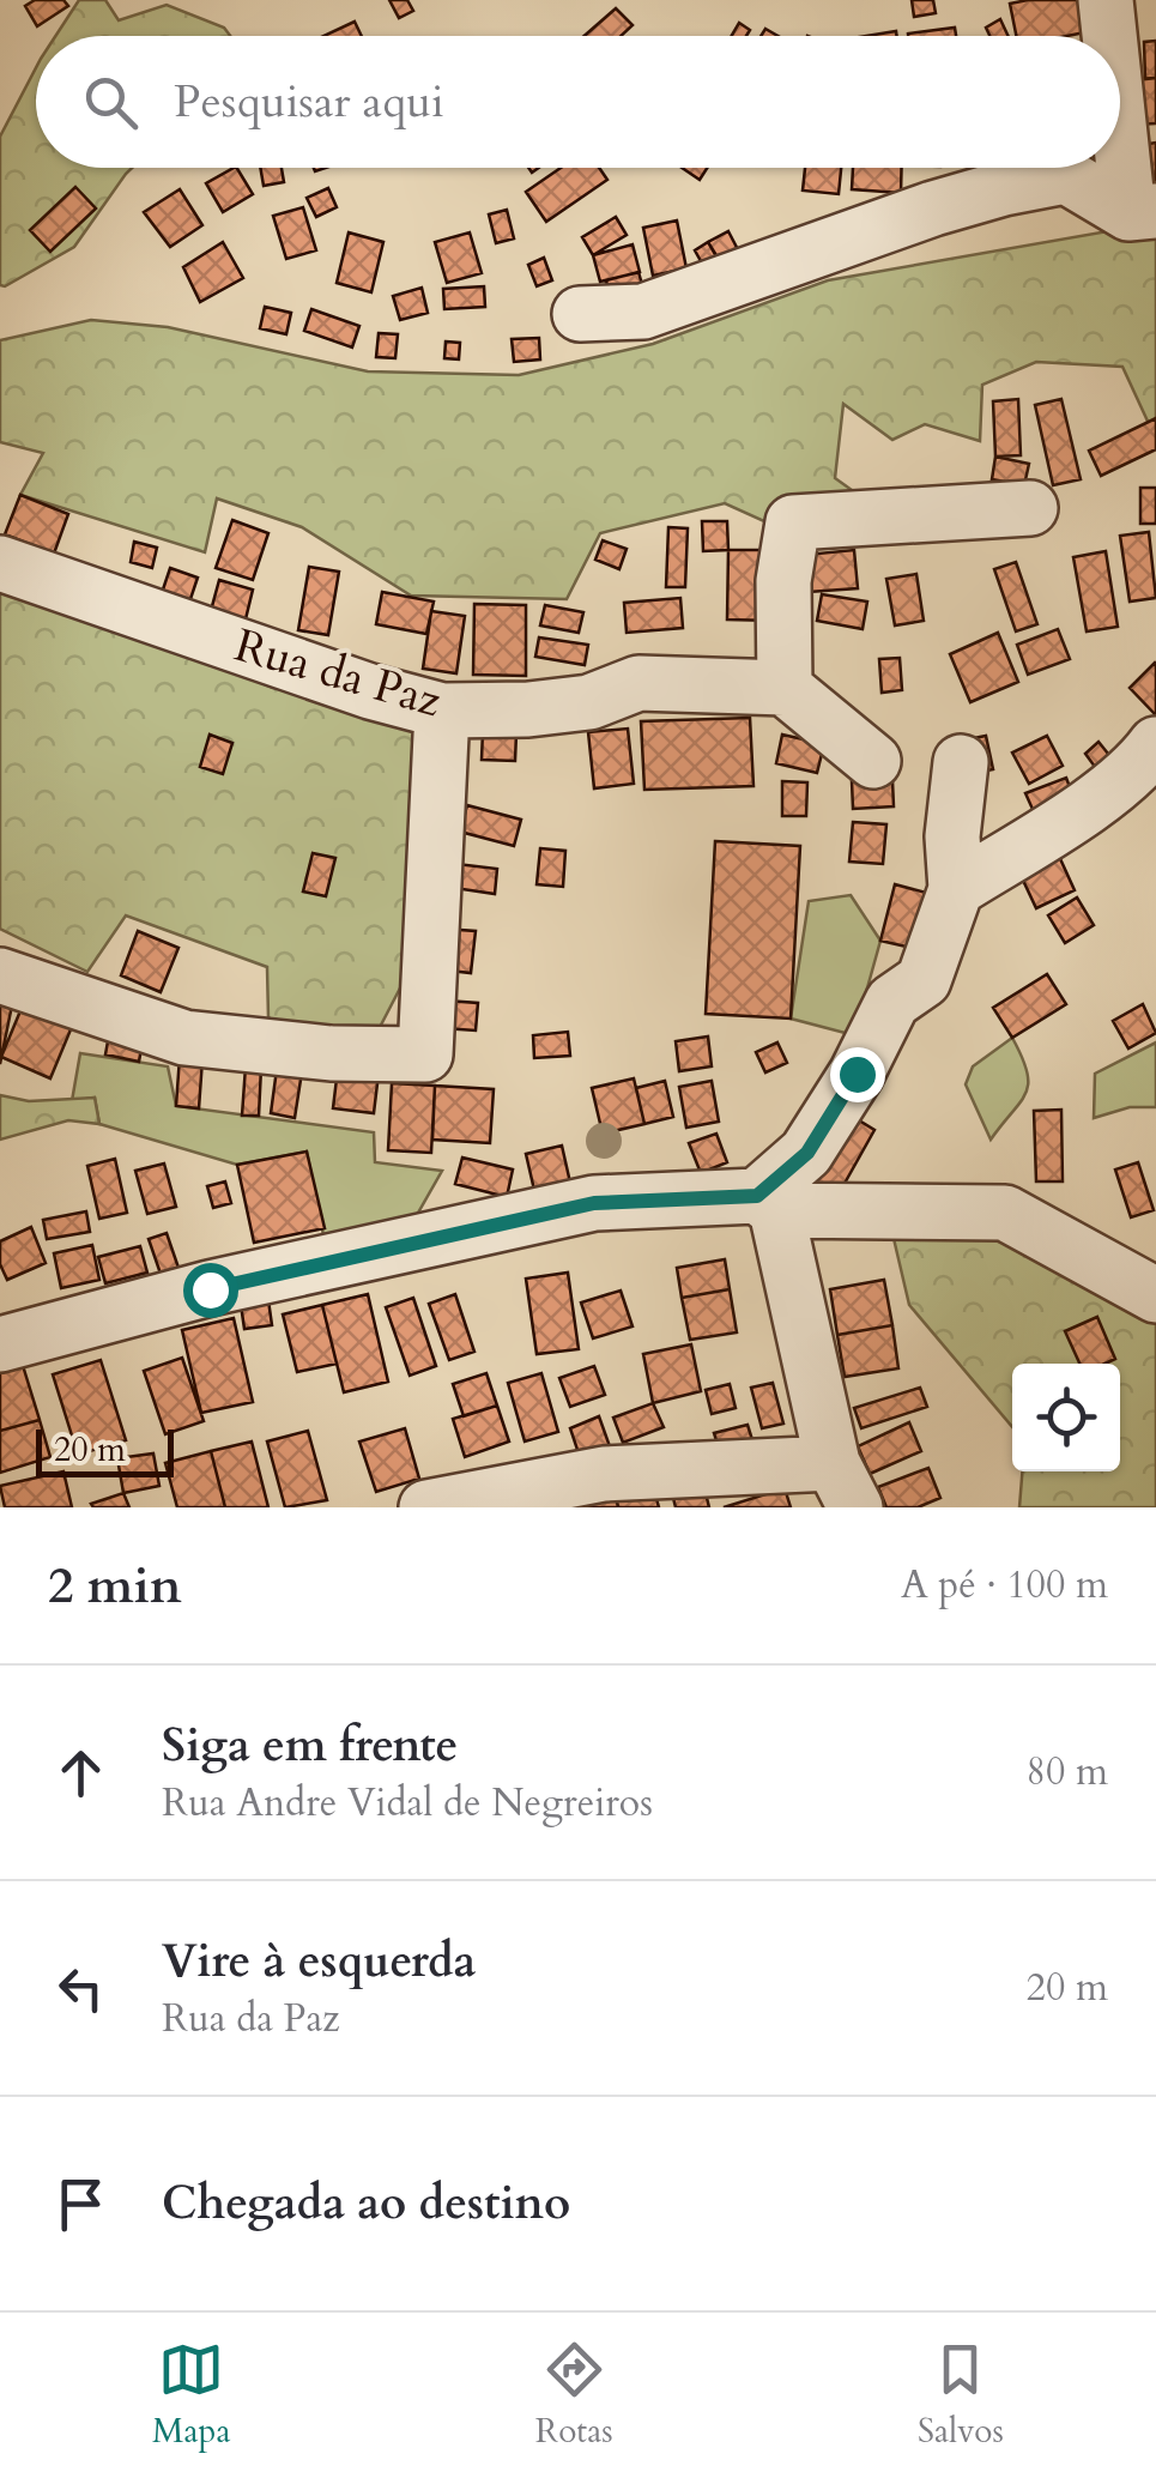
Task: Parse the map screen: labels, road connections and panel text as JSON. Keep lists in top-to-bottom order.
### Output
{
  "streets": {
    "street": ["Rua da Paz"]
  },
  "scale_bar": "20 m",
  "page": {
    "search": "Pesquisar aqui",
    "scale": "20 m",
    "heading": ["2 min", "A pé · 100 m"],
    "list": [
      ["Siga em frente", "Rua Andre Vidal de Negreiros", "80 m"],
      ["Vire à esquerda", "Rua da Paz", "20 m"],
      "Chegada ao destino"
    ],
    "nav": ["Mapa", "Rotas", "Salvos"]
  }
}
